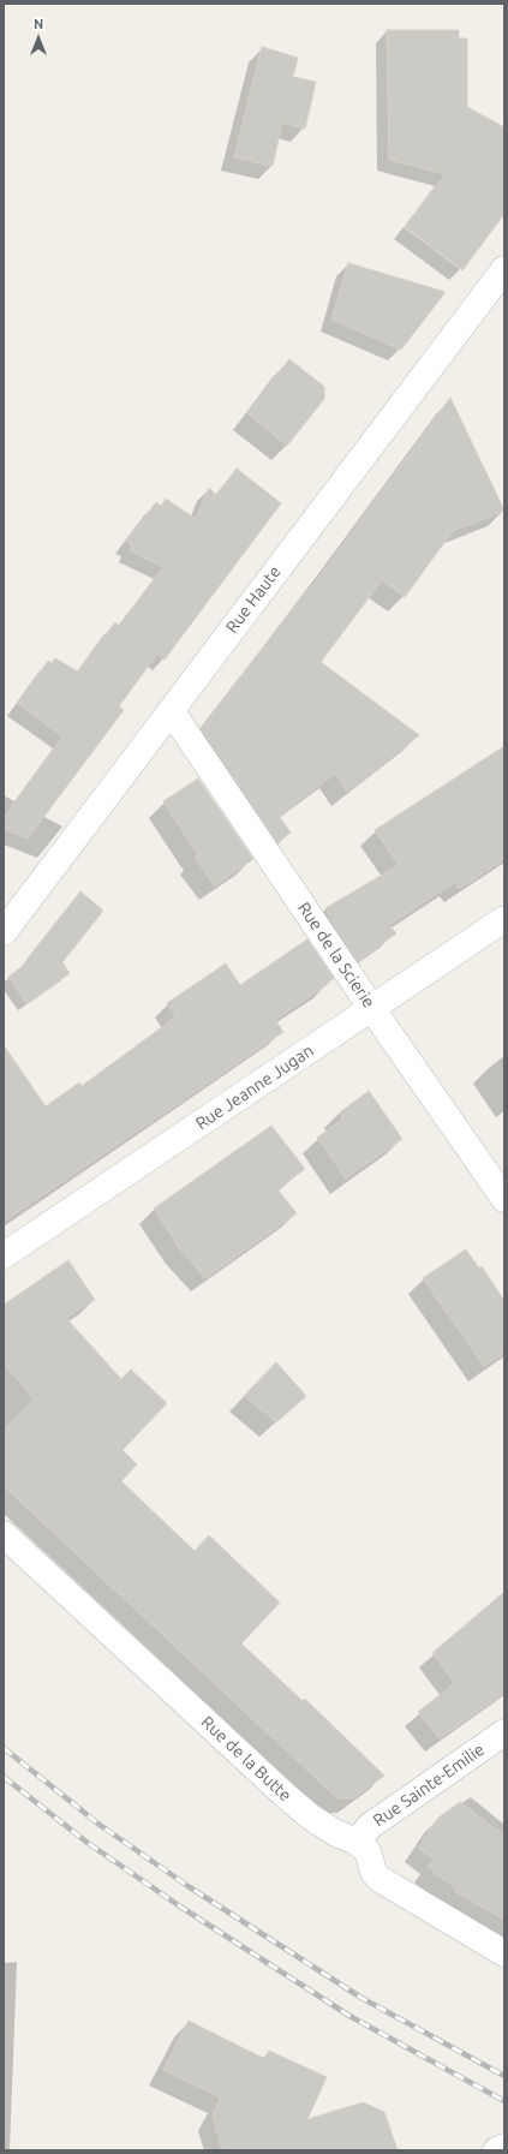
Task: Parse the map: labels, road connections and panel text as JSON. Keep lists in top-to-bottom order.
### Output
{
  "streets": {
    "street": [
      "Rue Haute",
      "Rue de la Scierie",
      "Rue Jeanne Jugan",
      "Rue de la Butte",
      "Rue Sainte-Emilie"
    ]
  },
  "crossings": [
    ["Rue Haute", "Rue de la Scierie"],
    ["Rue de la Scierie", "Rue Jeanne Jugan"],
    ["Rue de la Butte", "Rue Sainte-Emilie"]
  ],
  "north": "top"
}
